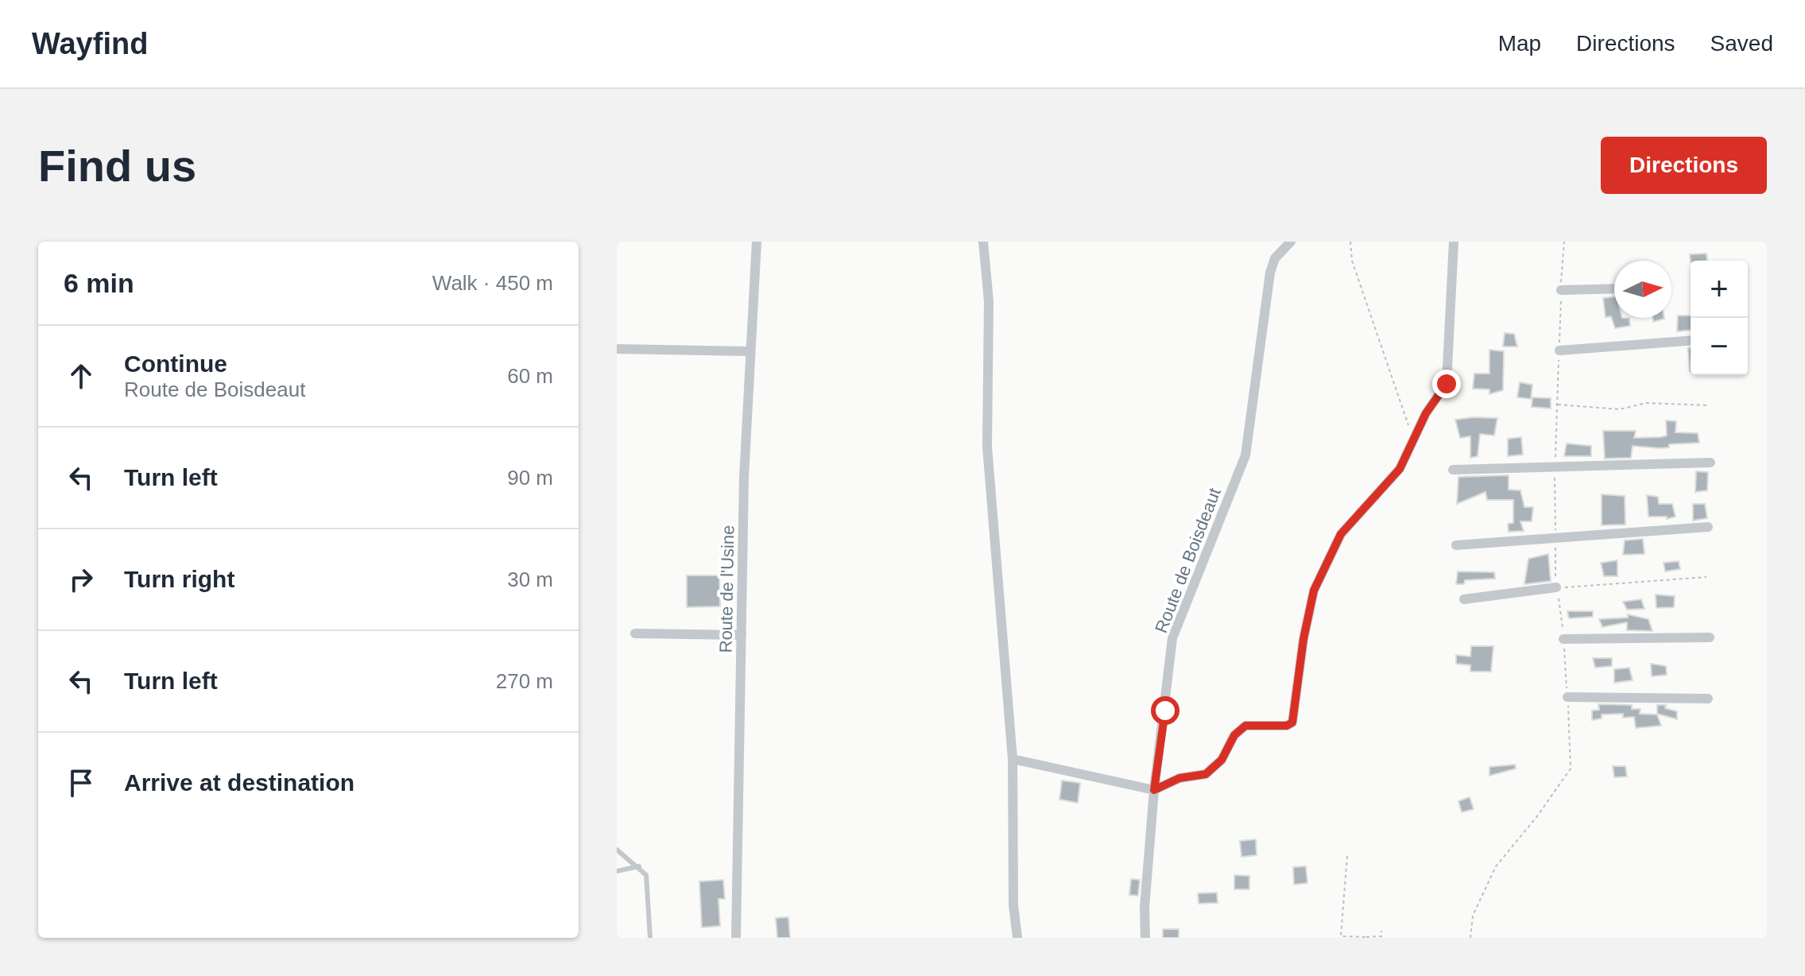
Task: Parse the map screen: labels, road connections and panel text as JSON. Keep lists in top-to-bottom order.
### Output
{
  "streets": {
    "street": ["Route de Boisdeaut", "Route de l'Usine"]
  },
  "north": "right",
  "page": {
    "header": "Wayfind",
    "nav": ["Map", "Directions", "Saved"],
    "buttons": "Directions",
    "title": "Find us",
    "heading": ["6 min", "Walk · 450 m"],
    "map_buttons": ["+", "−"],
    "list": [
      ["Continue", "Route de Boisdeaut", "60 m"],
      ["Turn left", "90 m"],
      ["Turn right", "30 m"],
      ["Turn left", "270 m"],
      "Arrive at destination"
    ]
  }
}
